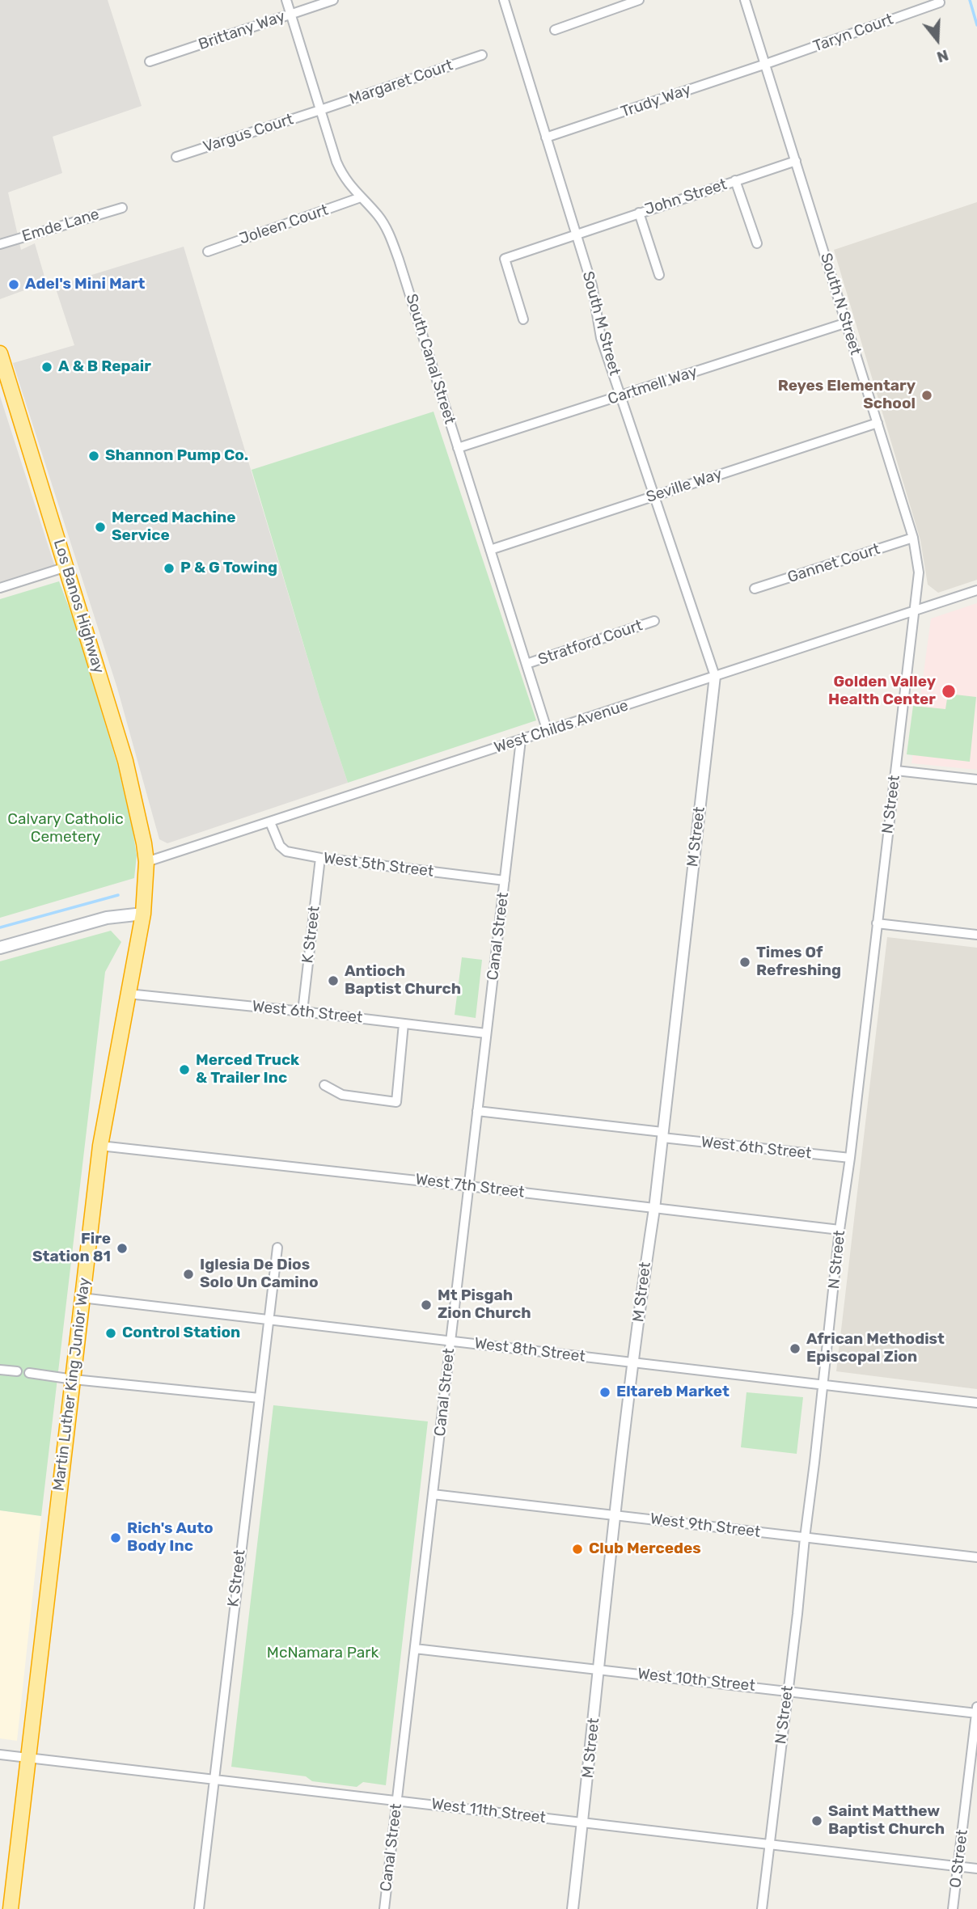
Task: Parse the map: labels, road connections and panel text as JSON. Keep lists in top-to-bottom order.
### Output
{
  "streets": {
    "highway": ["Los Banos Highway", "Martin Luther King Junior Way"],
    "street": [
      "Brittany Way",
      "Taryn Court",
      "Margaret Court",
      "Trudy Way",
      "Vargus Court",
      "John Street",
      "Joleen Court",
      "Emde Lane",
      "South N Street",
      "South M Street",
      "South Canal Street",
      "Cartmell Way",
      "Seville Way",
      "Gannet Court",
      "Stratford Court",
      "West Childs Avenue",
      "N Street",
      "M Street",
      "West 5th Street",
      "K Street",
      "Canal Street",
      "West 6th Street",
      "West 7th Street",
      "West 8th Street",
      "West 9th Street",
      "West 10th Street",
      "West 11th Street",
      "O Street"
    ]
  },
  "crossings": [
    ["Brittany Way", "South Canal Street"],
    ["Taryn Court", "Trudy Way"],
    ["Taryn Court", "South N Street"],
    ["Margaret Court", "Vargus Court"],
    ["Margaret Court", "South Canal Street"],
    ["Trudy Way", "South N Street"],
    ["Trudy Way", "South M Street"],
    ["Vargus Court", "South Canal Street"],
    ["John Street", "South N Street"],
    ["John Street", "South M Street"],
    ["Joleen Court", "South Canal Street"],
    ["South N Street", "Cartmell Way"],
    ["South N Street", "Seville Way"],
    ["South N Street", "Gannet Court"],
    ["South N Street", "West Childs Avenue"],
    ["South N Street", "N Street"],
    ["South M Street", "Cartmell Way"],
    ["South M Street", "Seville Way"],
    ["South M Street", "West Childs Avenue"],
    ["South M Street", "M Street"],
    ["South Canal Street", "Cartmell Way"],
    ["South Canal Street", "Seville Way"],
    ["South Canal Street", "Stratford Court"],
    ["South Canal Street", "West Childs Avenue"],
    ["Los Banos Highway", "West Childs Avenue"],
    ["Los Banos Highway", "Martin Luther King Junior Way"],
    ["West Childs Avenue", "N Street"],
    ["West Childs Avenue", "M Street"],
    ["West Childs Avenue", "West 5th Street"],
    ["West Childs Avenue", "Canal Street"],
    ["West Childs Avenue", "Martin Luther King Junior Way"],
    ["N Street", "West 6th Street"],
    ["N Street", "West 7th Street"],
    ["N Street", "West 8th Street"],
    ["N Street", "West 9th Street"],
    ["N Street", "West 10th Street"],
    ["N Street", "West 11th Street"],
    ["M Street", "West 6th Street"],
    ["M Street", "West 7th Street"],
    ["M Street", "West 8th Street"],
    ["M Street", "West 9th Street"],
    ["M Street", "West 10th Street"],
    ["M Street", "West 11th Street"],
    ["West 5th Street", "K Street"],
    ["West 5th Street", "Canal Street"],
    ["K Street", "West 6th Street"],
    ["K Street", "West 8th Street"],
    ["K Street", "West 11th Street"],
    ["Canal Street", "West 6th Street"],
    ["Canal Street", "West 7th Street"],
    ["Canal Street", "West 8th Street"],
    ["Canal Street", "West 9th Street"],
    ["Canal Street", "West 10th Street"],
    ["Canal Street", "West 11th Street"],
    ["West 6th Street", "Martin Luther King Junior Way"],
    ["West 7th Street", "Martin Luther King Junior Way"],
    ["West 8th Street", "Martin Luther King Junior Way"],
    ["Martin Luther King Junior Way", "West 11th Street"],
    ["West 10th Street", "O Street"],
    ["West 11th Street", "O Street"]
  ],
  "parks": ["Calvary Catholic Cemetery", "McNamara Park"],
  "places": [
    "Adel's Mini Mart",
    "A & B Repair",
    "Reyes Elementary School",
    "Shannon Pump Co.",
    "Merced Machine Service",
    "P & G Towing",
    "Golden Valley Health Center",
    "Times Of Refreshing",
    "Antioch Baptist Church",
    "Merced Truck & Trailer Inc",
    "Fire Station 81",
    "Iglesia De Dios Solo Un Camino",
    "Mt Pisgah Zion Church",
    "Control Station",
    "African Methodist Episcopal Zion",
    "Eltareb Market",
    "Rich's Auto Body Inc",
    "Club Mercedes",
    "Saint Matthew Baptist Church"
  ],
  "north": "bottom"
}
